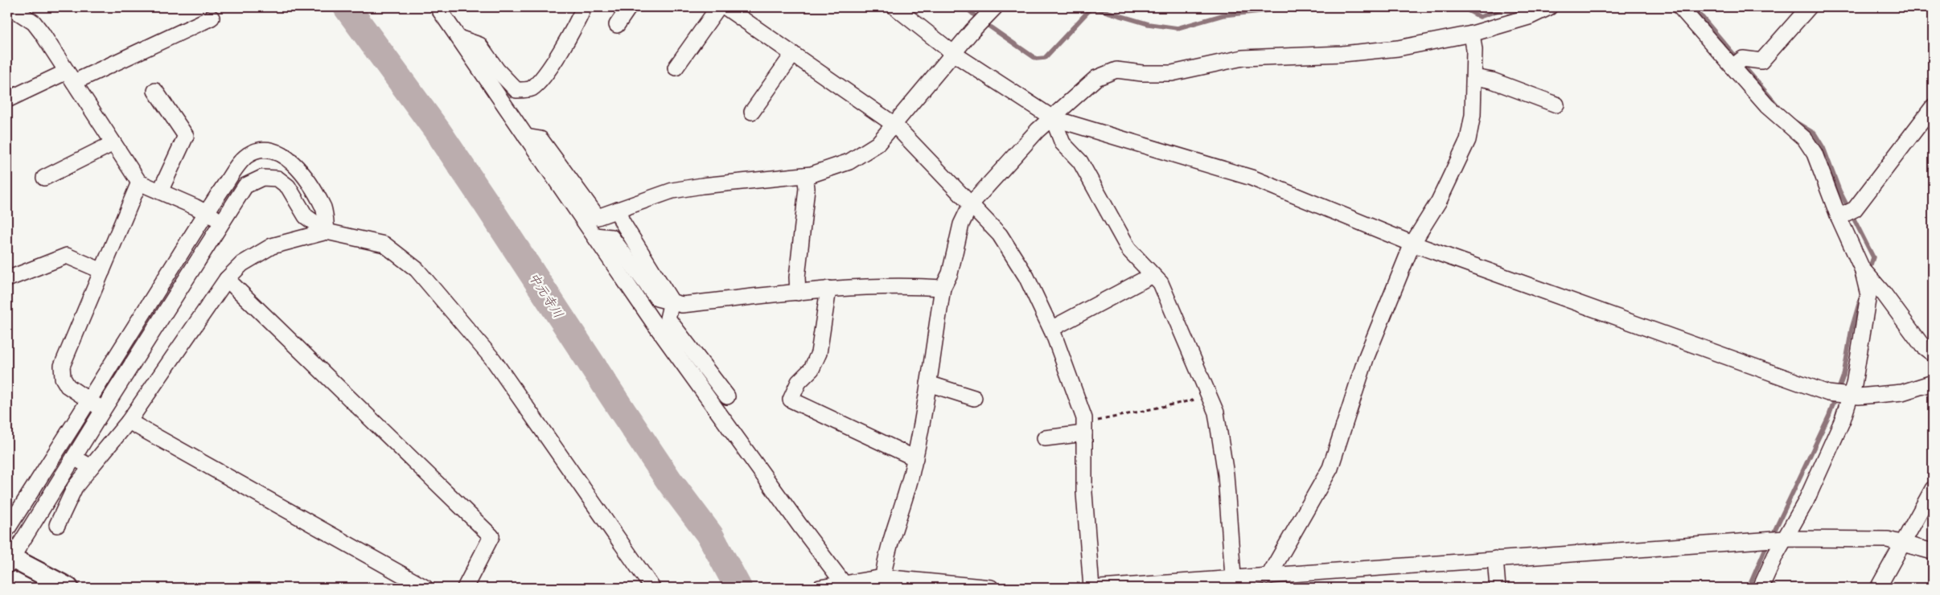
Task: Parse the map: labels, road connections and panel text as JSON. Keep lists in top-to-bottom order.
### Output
{
  "water": ["中元寺川"]
}
